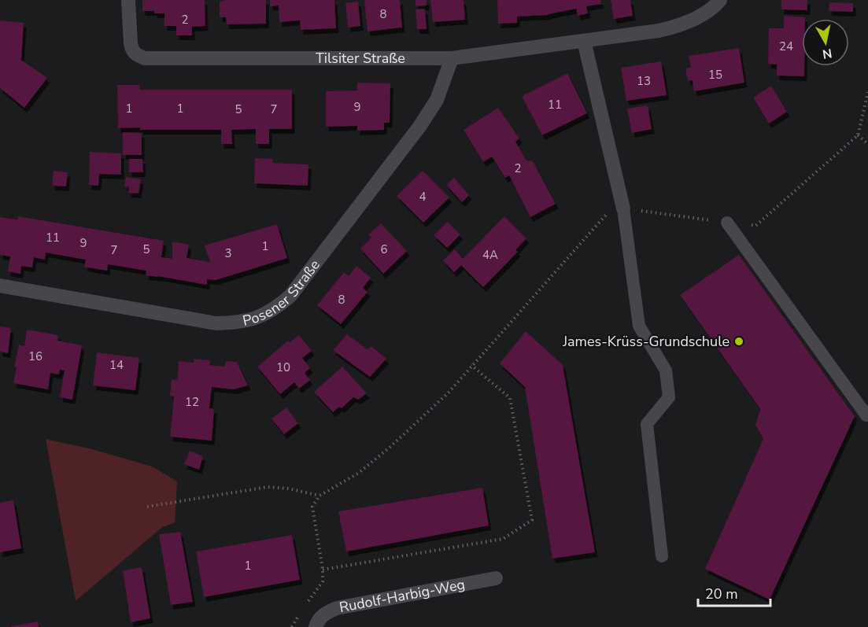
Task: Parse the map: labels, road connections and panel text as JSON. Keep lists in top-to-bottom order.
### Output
{
  "streets": {
    "street": ["Tilsiter Straße", "Posener Straße", "Rudolf-Harbig-Weg"]
  },
  "crossings": [
    ["Tilsiter Straße", "Posener Straße"]
  ],
  "places": ["James-Krüss-Grundschule"],
  "house_numbers": [
    "8",
    "2",
    "24",
    "15",
    "13",
    "11",
    "9",
    "1",
    "1",
    "5",
    "7",
    "2",
    "4",
    "11",
    "9",
    "1",
    "5",
    "6",
    "7",
    "3",
    "4A",
    "8",
    "16",
    "14",
    "10",
    "12",
    "1"
  ],
  "scale_bar": "20 m",
  "north": "bottom"
}
